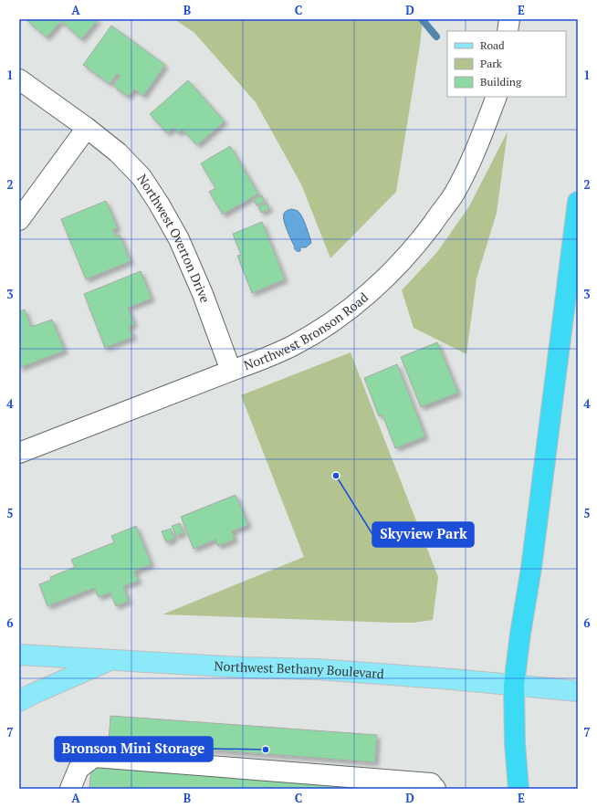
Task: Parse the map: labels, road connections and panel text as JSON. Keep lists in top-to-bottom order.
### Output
{
  "streets": {
    "main road": ["Northwest Bethany Boulevard"],
    "street": ["Northwest Overton Drive", "Northwest Bronson Road"]
  },
  "crossings": [
    ["Northwest Overton Drive", "Northwest Bronson Road"]
  ],
  "places": ["Skyview Park", "Bronson Mini Storage"],
  "legend": ["Road", "Park", "Building"],
  "grid": {
    "columns": [
      "A",
      "B",
      "C",
      "D",
      "E"
    ],
    "rows": [
      "1",
      "2",
      "3",
      "4",
      "5",
      "6",
      "7"
    ]
  }
}
